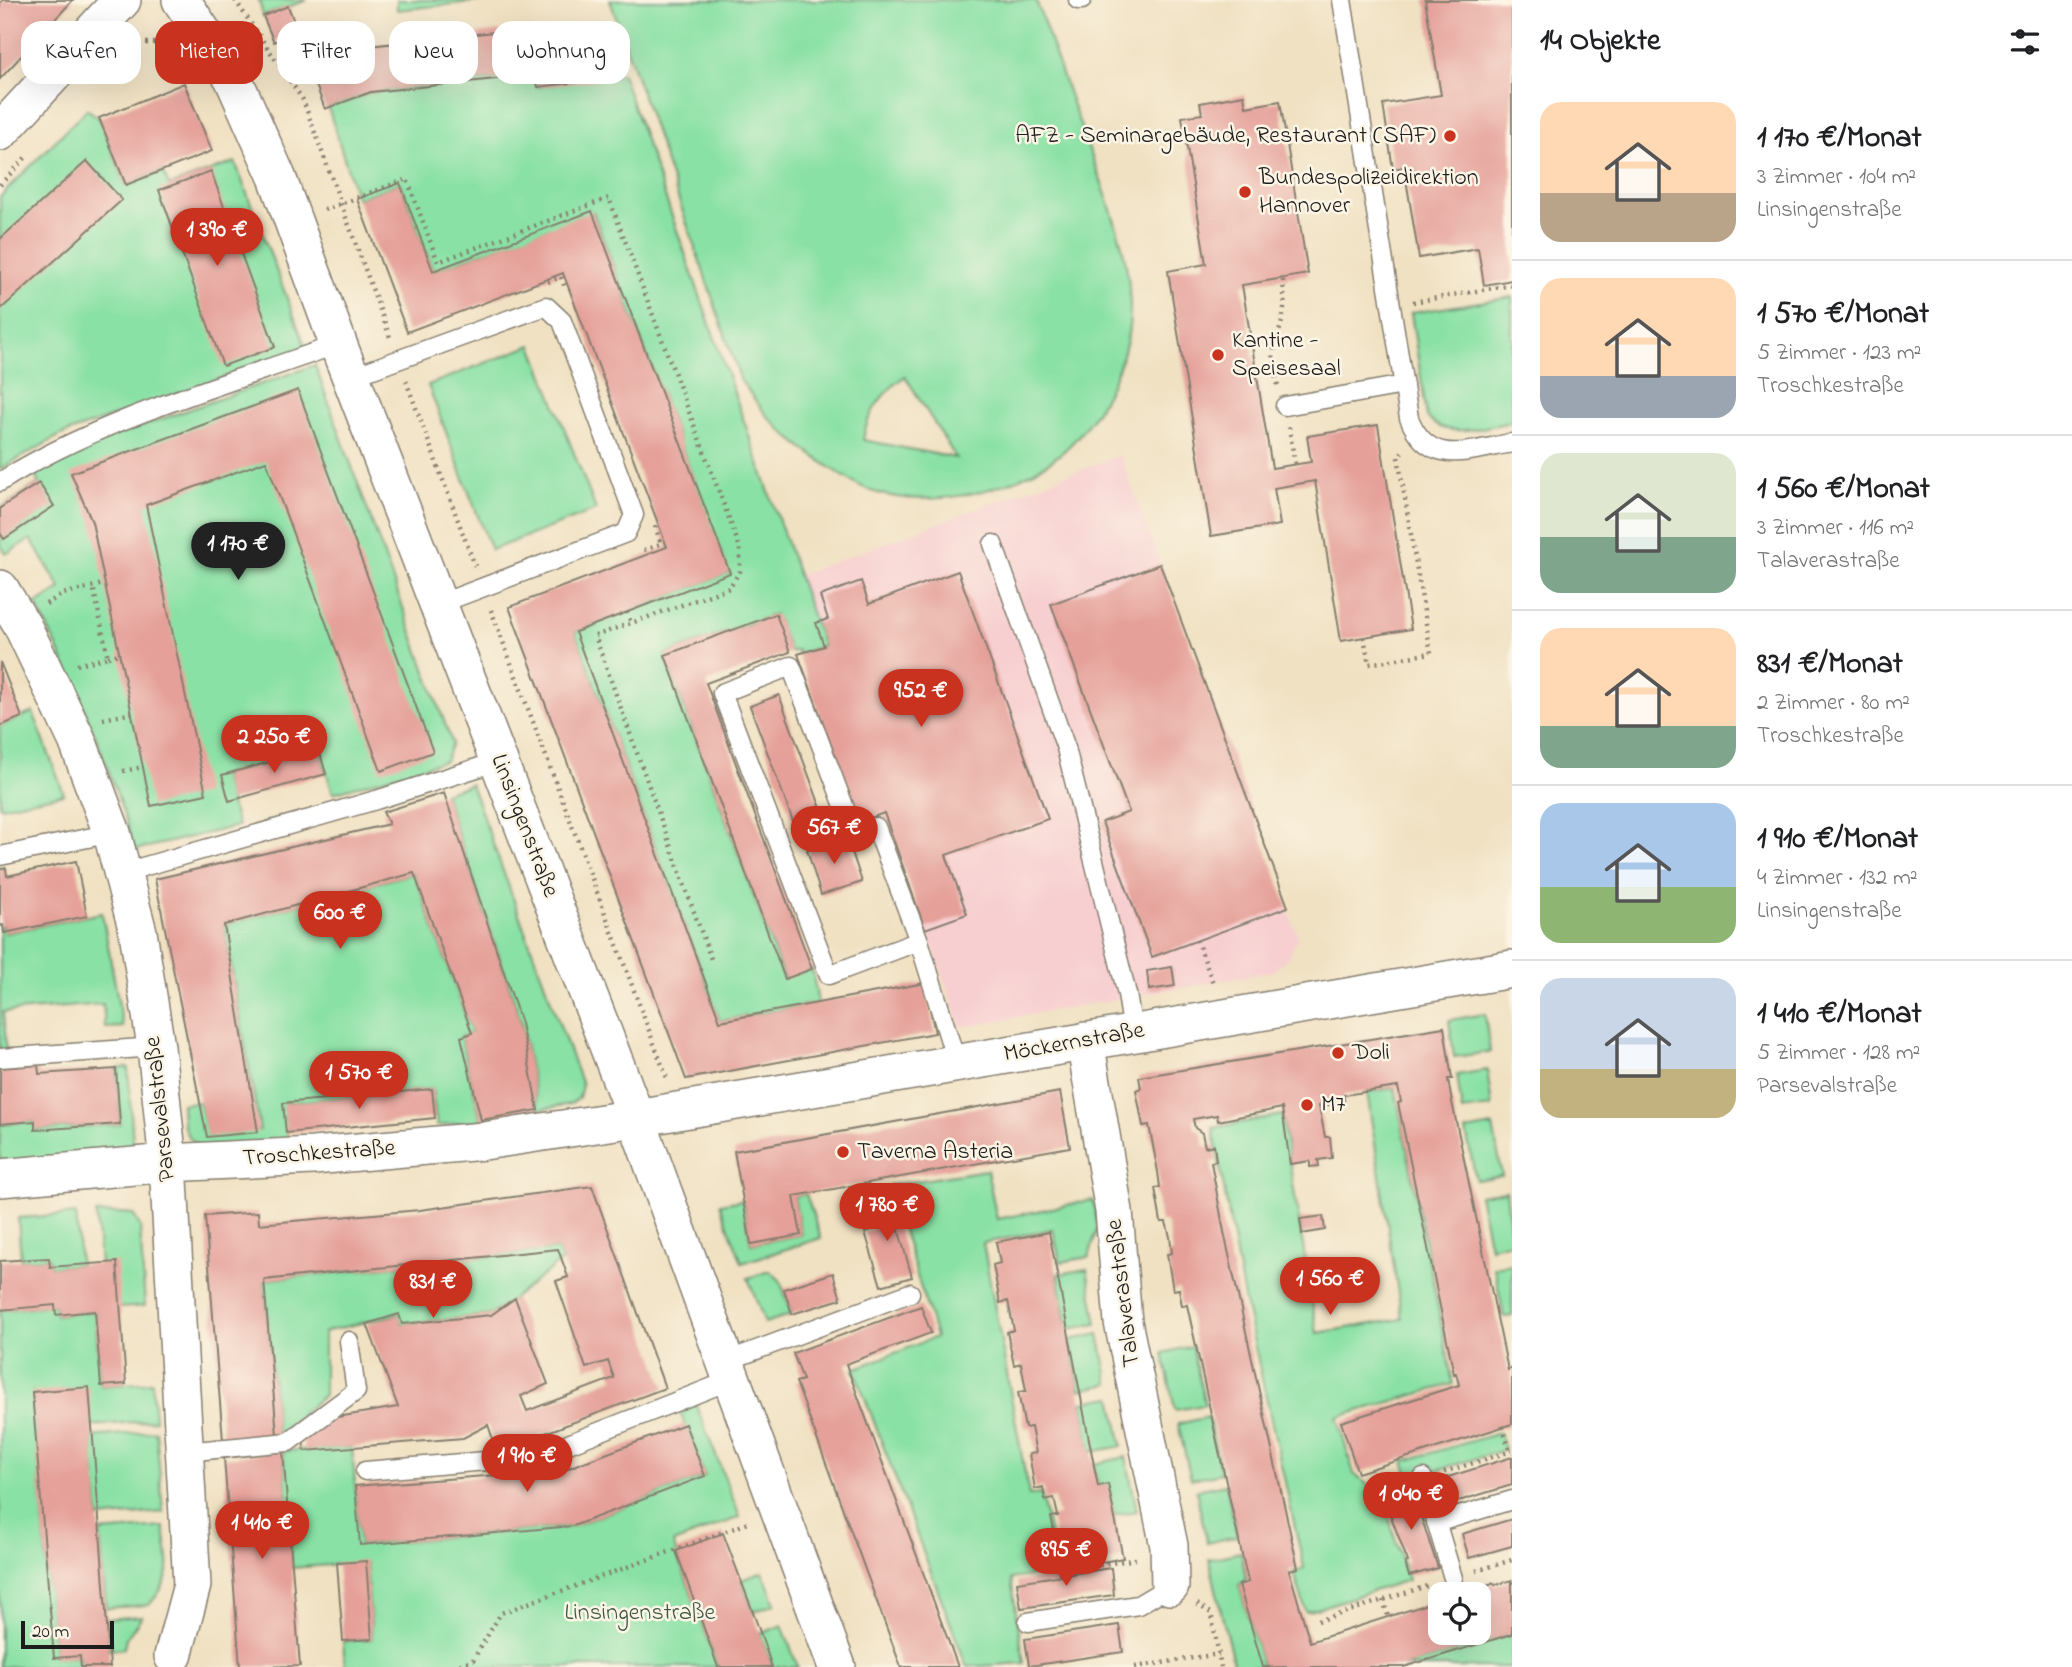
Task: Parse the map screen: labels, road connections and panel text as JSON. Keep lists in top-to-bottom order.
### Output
{
  "streets": {
    "street": [
      "Linsingenstraße",
      "Möckernstraße",
      "Parsevalstraße",
      "Troschkestraße",
      "Talaverastraße"
    ]
  },
  "crossings": [
    ["Linsingenstraße", "Möckernstraße"],
    ["Linsingenstraße", "Troschkestraße"],
    ["Möckernstraße", "Troschkestraße"],
    ["Möckernstraße", "Talaverastraße"],
    ["Parsevalstraße", "Troschkestraße"]
  ],
  "parks": ["Linsingenstraße"],
  "places": [
    "AFZ - Seminargebäude, Restaurant (SAF)",
    "Bundespolizeidirektion Hannover",
    "Kantine - Speisesaal",
    "Doli",
    "M7",
    "Taverna Asteria"
  ],
  "scale_bar": "20 m",
  "page": {
    "heading": "14 Objekte",
    "chip": [
      "Kaufen",
      "Mieten",
      "Filter",
      "Neu",
      "Wohnung"
    ],
    "list": [
      {
        "name": "1 170 €/Monat",
        "note": "3 Zimmer · 104 m² · Linsingenstraße"
      },
      {
        "name": "1 570 €/Monat",
        "note": "5 Zimmer · 123 m² · Troschkestraße"
      },
      {
        "name": "1 560 €/Monat",
        "note": "3 Zimmer · 116 m² · Talaverastraße"
      },
      {
        "name": "831 €/Monat",
        "note": "2 Zimmer · 80 m² · Troschkestraße"
      },
      {
        "name": "1 910 €/Monat",
        "note": "4 Zimmer · 132 m² · Linsingenstraße"
      },
      {
        "name": "1 410 €/Monat",
        "note": "5 Zimmer · 128 m² · Parsevalstraße"
      }
    ],
    "price": [
      "1 390 €",
      "1 170 €",
      "952 €",
      "2 250 €",
      "567 €",
      "600 €",
      "1 570 €",
      "1 780 €",
      "1 560 €",
      "831 €",
      "1 910 €",
      "1 040 €",
      "1 410 €",
      "895 €"
    ],
    "scale": "20 m"
  }
}
